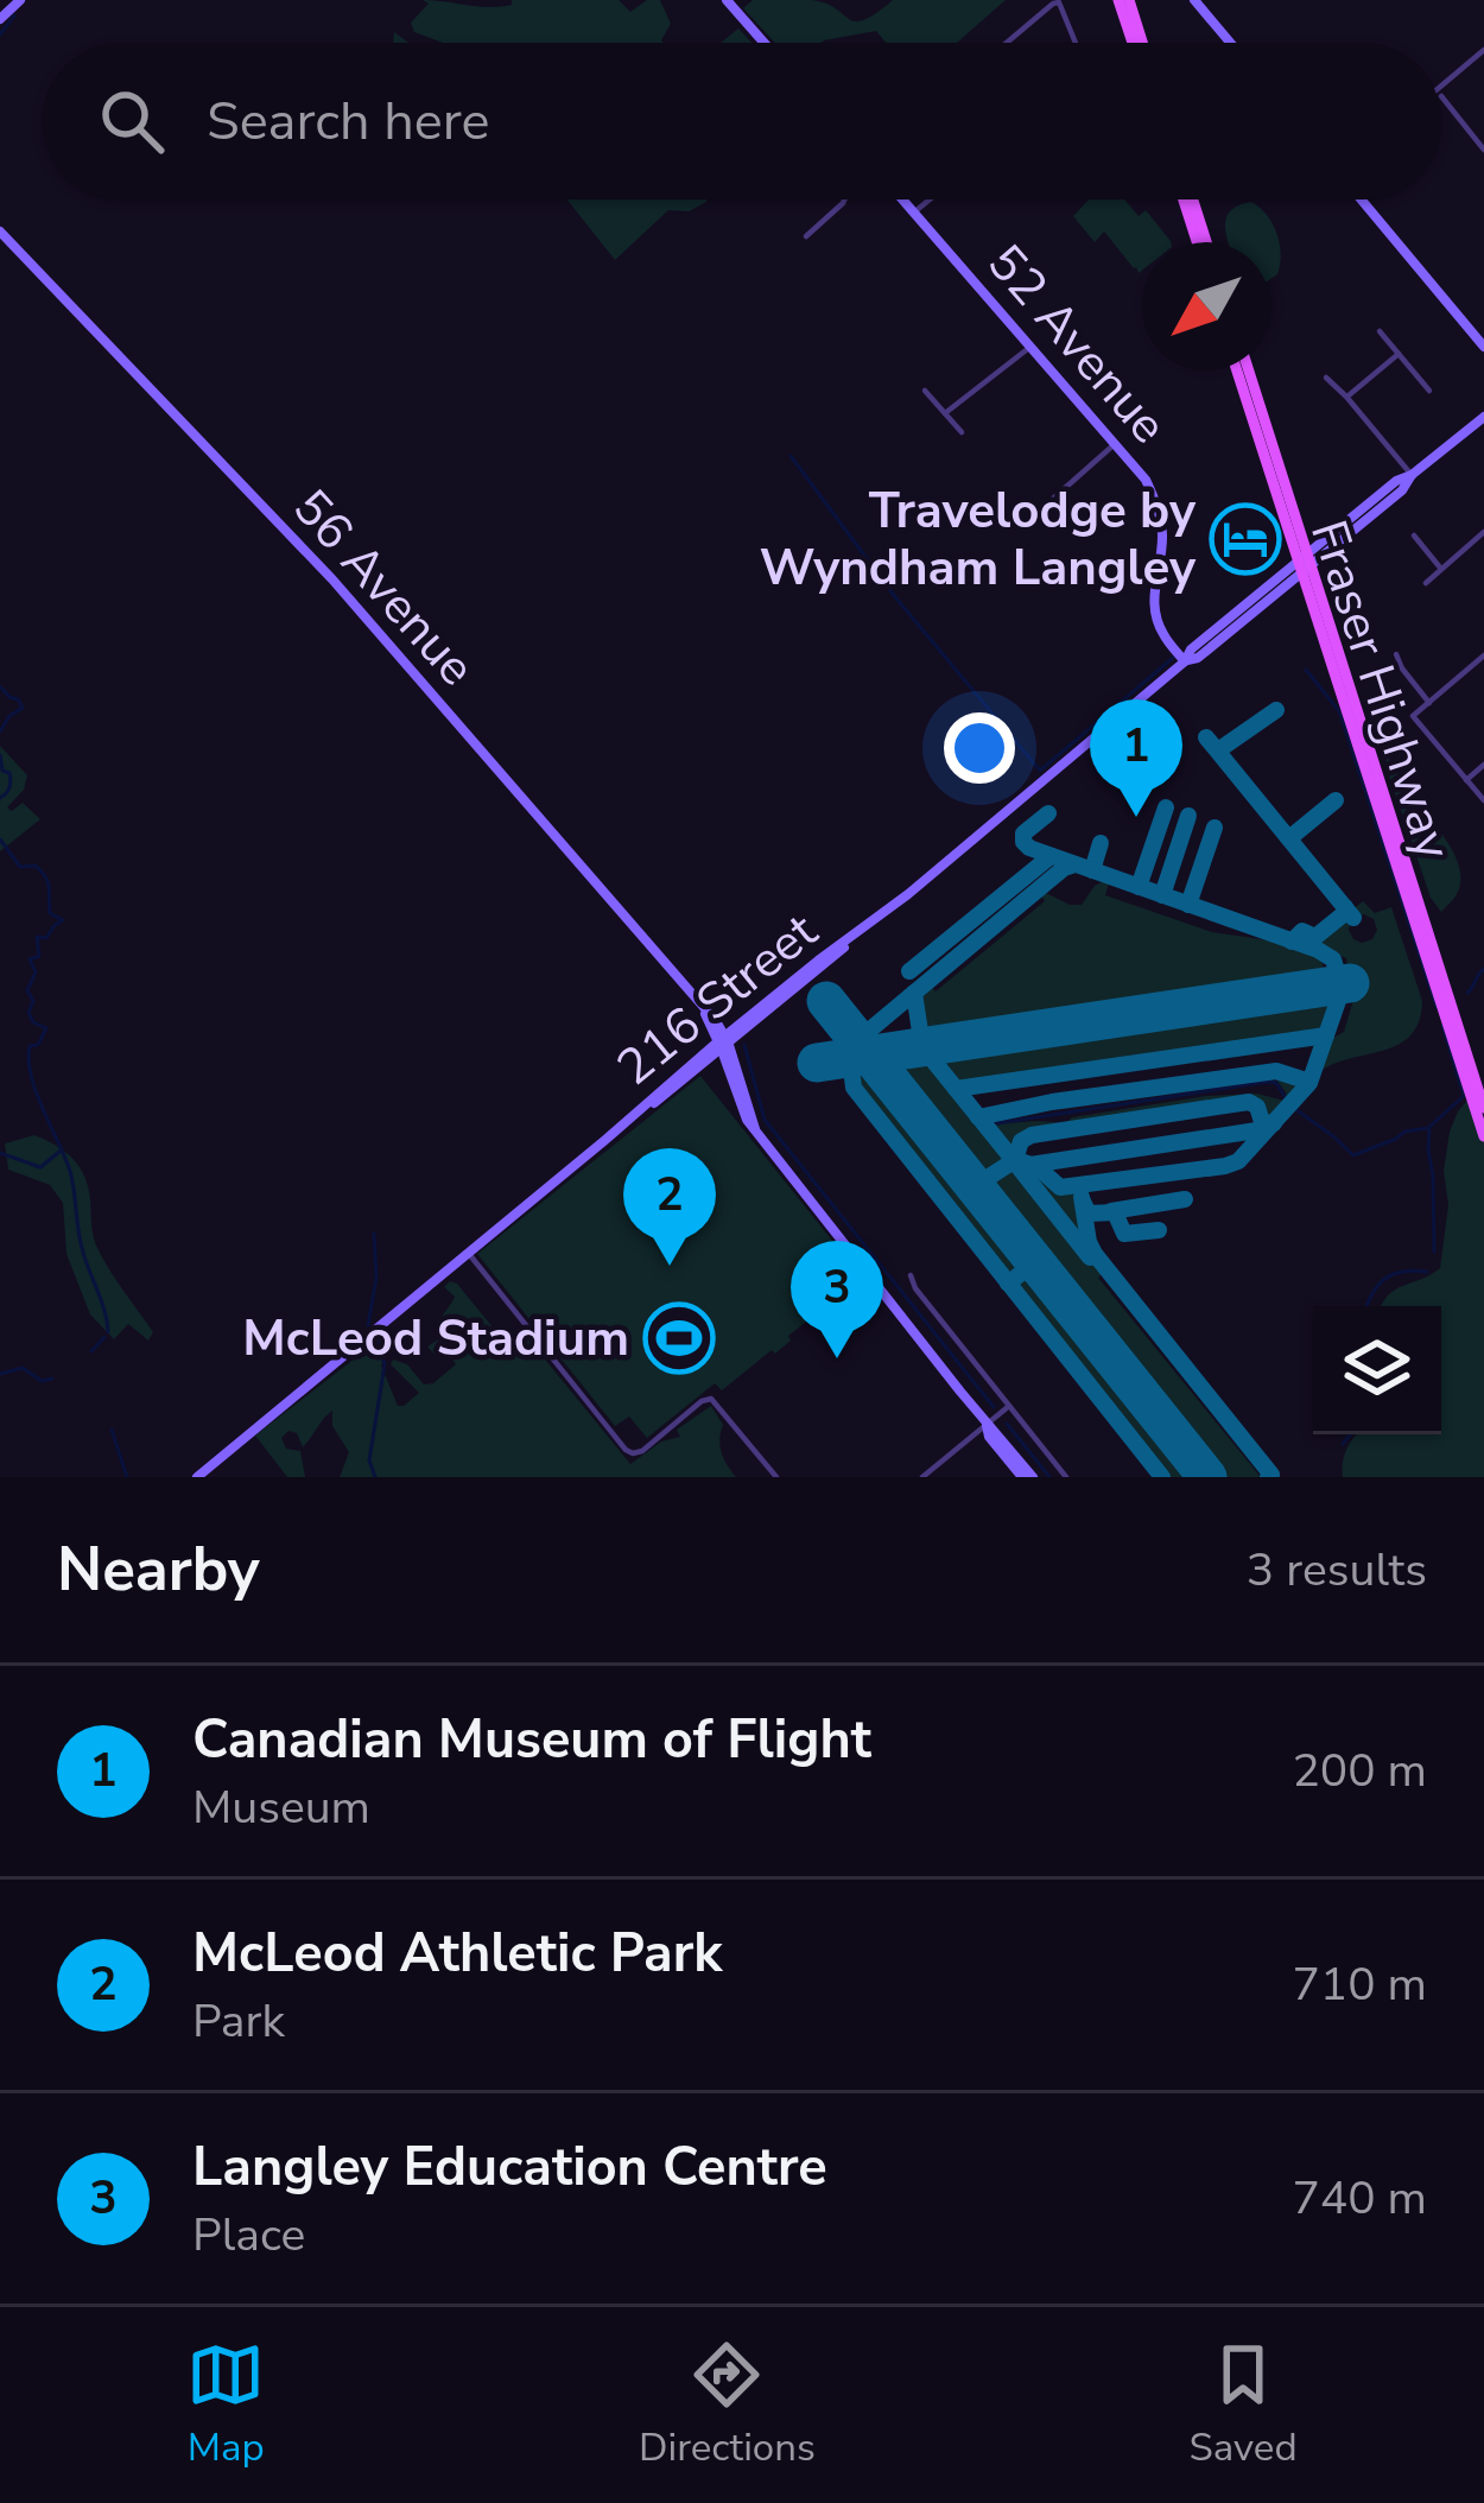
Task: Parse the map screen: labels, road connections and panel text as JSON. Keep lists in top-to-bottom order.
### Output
{
  "streets": {
    "main road": [
      "52 Avenue",
      "56 Avenue",
      "Fraser Highway",
      "216 Street"
    ]
  },
  "crossings": [
    ["52 Avenue", "216 Street"],
    ["56 Avenue", "216 Street"],
    ["Fraser Highway", "216 Street"]
  ],
  "places": {
    "hotel": ["Travelodge by Wyndham Langley"],
    "sports": ["McLeod Stadium"]
  },
  "north": "bottom left",
  "page": {
    "search": "Search here",
    "pins": ["1", "2", "3"],
    "heading": ["Nearby", "3 results"],
    "list": [
      {
        "mark": "1",
        "name": "Canadian Museum of Flight",
        "note": "Museum",
        "value": "200 m"
      },
      {
        "mark": "2",
        "name": "McLeod Athletic Park",
        "note": "Park",
        "value": "710 m"
      },
      {
        "mark": "3",
        "name": "Langley Education Centre",
        "note": "Place",
        "value": "740 m"
      }
    ],
    "nav": ["Map", "Directions", "Saved"]
  }
}
